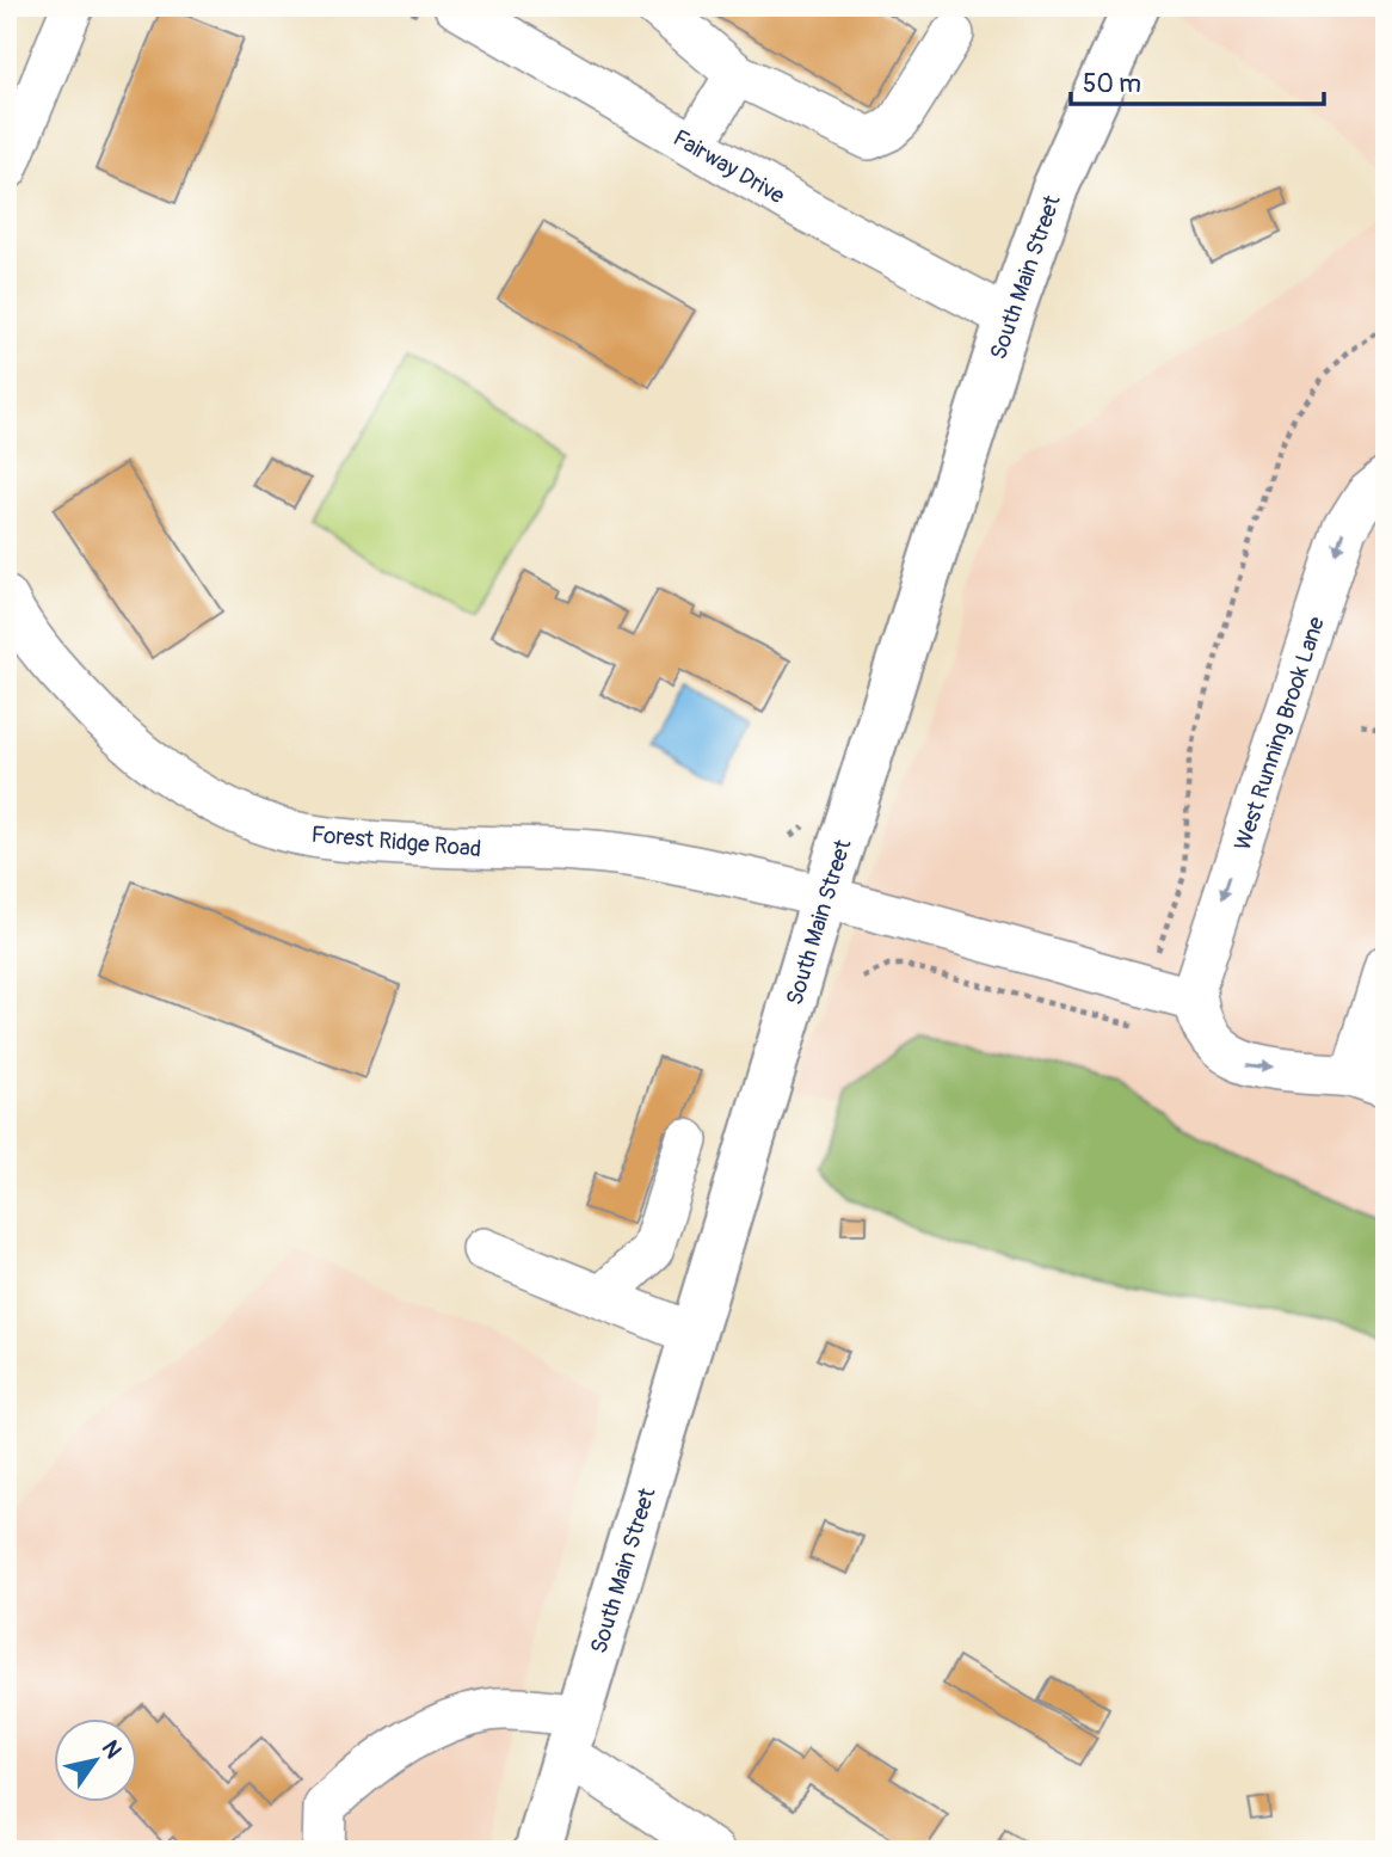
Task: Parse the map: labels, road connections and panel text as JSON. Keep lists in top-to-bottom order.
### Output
{
  "streets": {
    "main road": ["South Main Street"],
    "street": ["Fairway Drive", "West Running Brook Lane", "Forest Ridge Road"]
  },
  "crossings": [
    ["Fairway Drive", "South Main Street"],
    ["South Main Street", "Forest Ridge Road"]
  ],
  "one_way": ["West Running Brook Lane"],
  "scale_bar": "50 m",
  "north": "top right"
}
